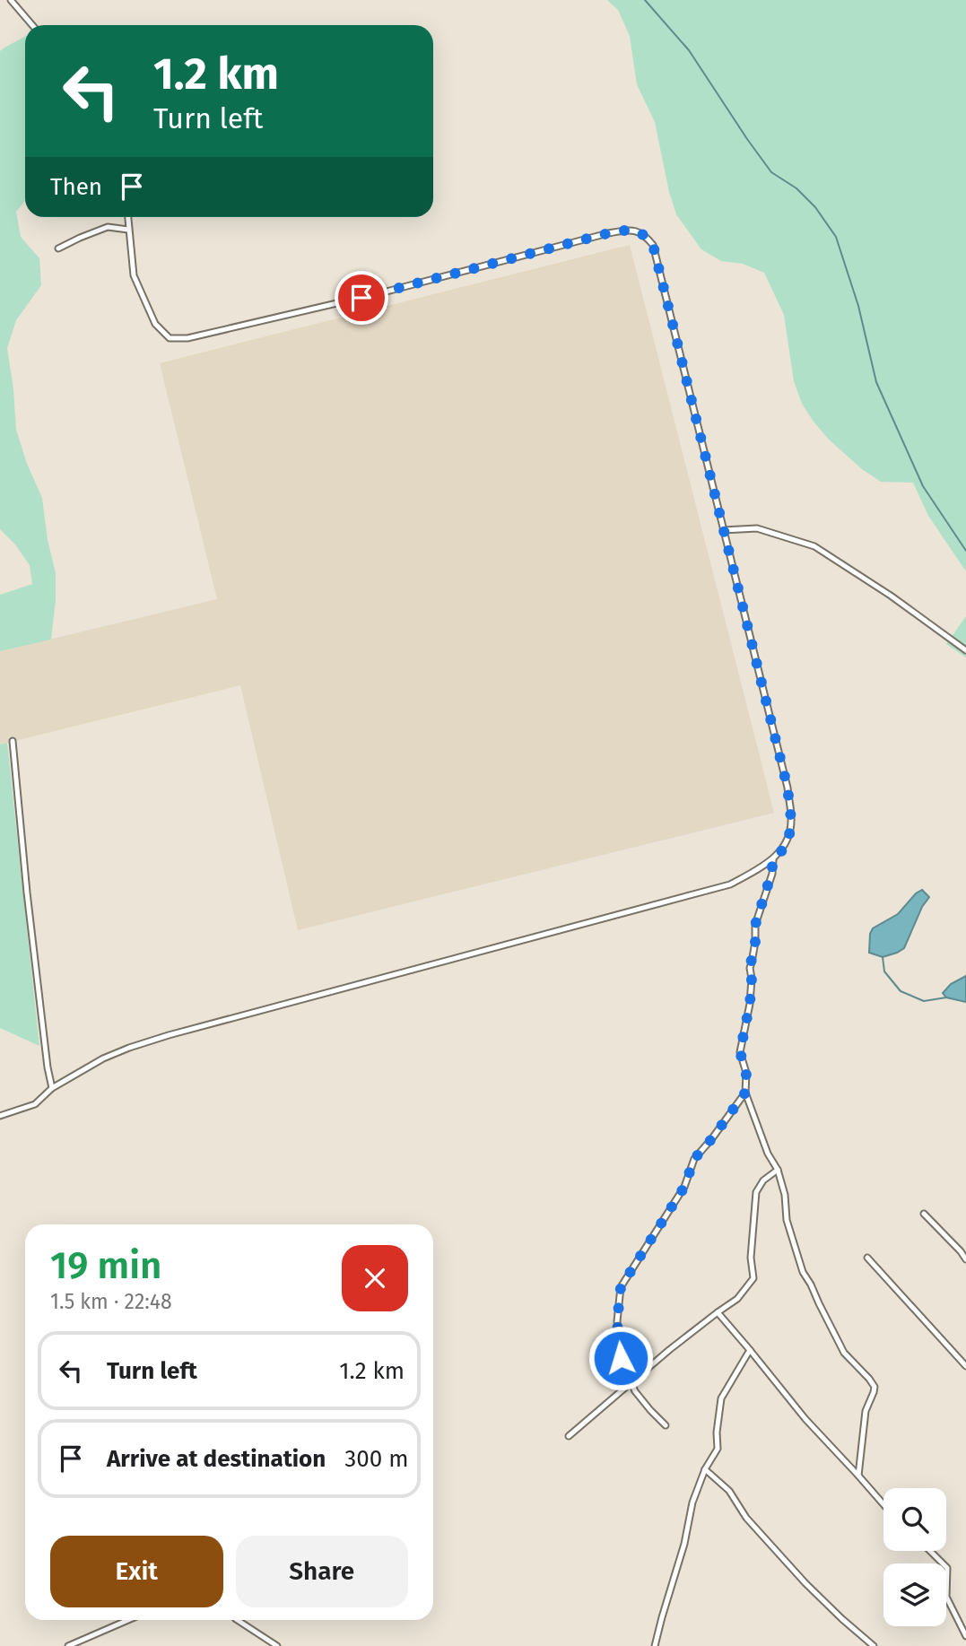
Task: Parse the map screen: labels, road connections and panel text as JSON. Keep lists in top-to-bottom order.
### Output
{
  "page": {
    "turn": ["1.2 km", "Turn left"],
    "then": "Then",
    "heading": ["19 min", "1.5 km · 22:48"],
    "list": [
      {
        "name": "Turn left",
        "value": "1.2 km"
      },
      {
        "name": "Arrive at destination",
        "value": "300 m"
      }
    ],
    "buttons": ["Exit", "Share"]
  }
}
